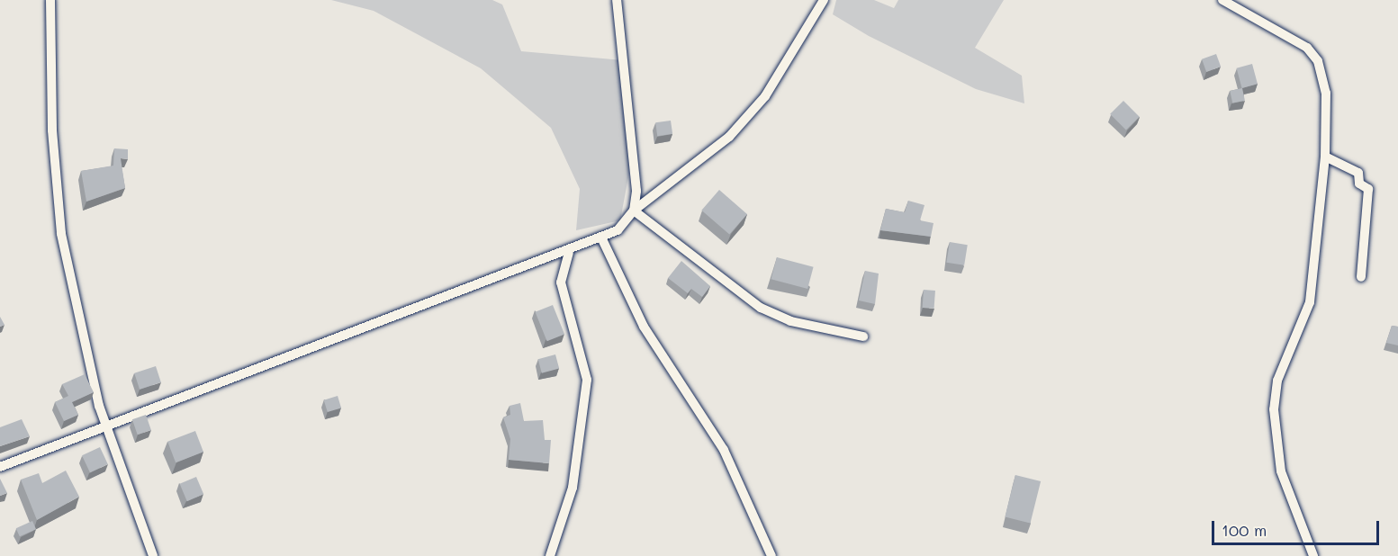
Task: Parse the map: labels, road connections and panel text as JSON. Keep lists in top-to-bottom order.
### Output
{
  "scale_bar": "100 m"
}
